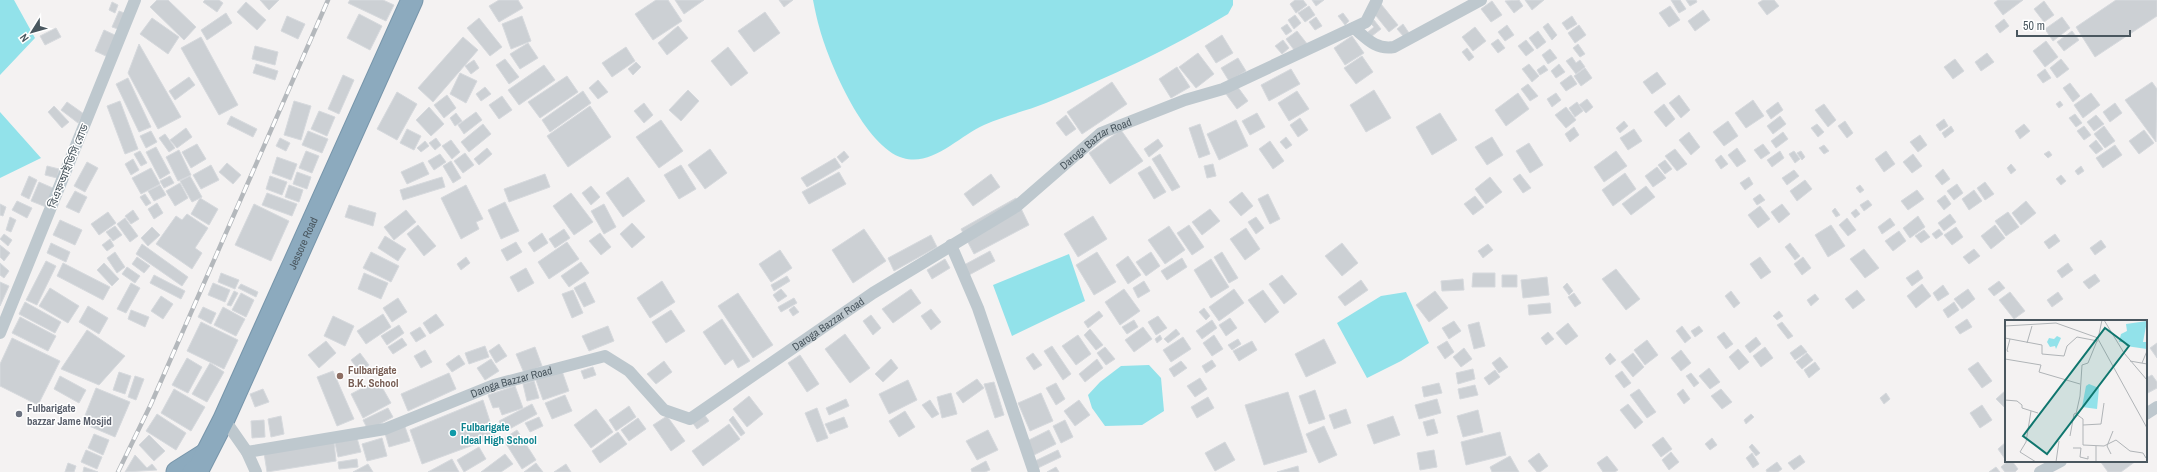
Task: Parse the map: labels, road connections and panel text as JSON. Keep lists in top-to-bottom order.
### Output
{
  "streets": {
    "highway": ["Jessore Road"],
    "street": ["Daroga Bazzar Road", "বিএফআইডিসি রোড"]
  },
  "places": ["Fulbarigate B.K. School", "Fulbarigate bazzar Jame Mosjid", "Fulbarigate Ideal High School"],
  "scale_bar": "50 m",
  "north": "bottom left"
}
